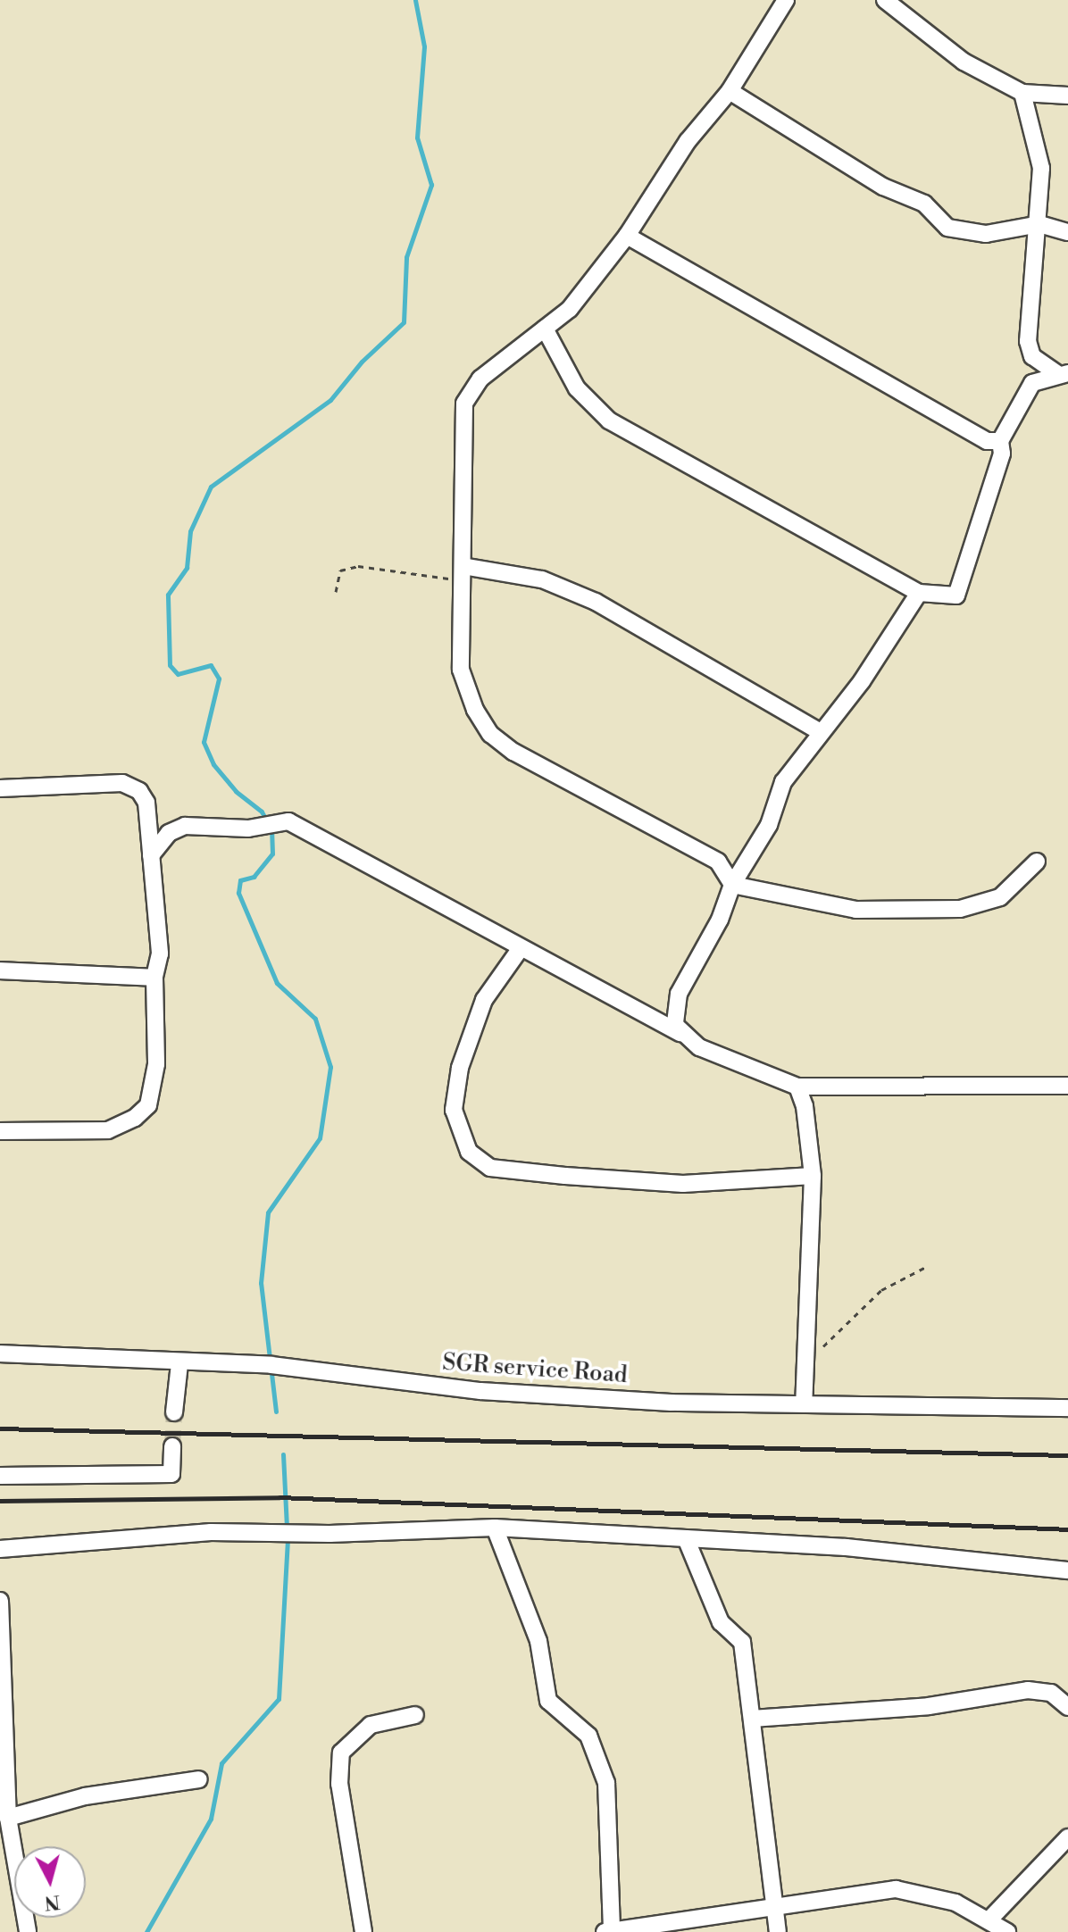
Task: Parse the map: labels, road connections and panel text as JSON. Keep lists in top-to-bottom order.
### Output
{
  "streets": {
    "street": ["SGR service Road"]
  },
  "north": "bottom"
}
